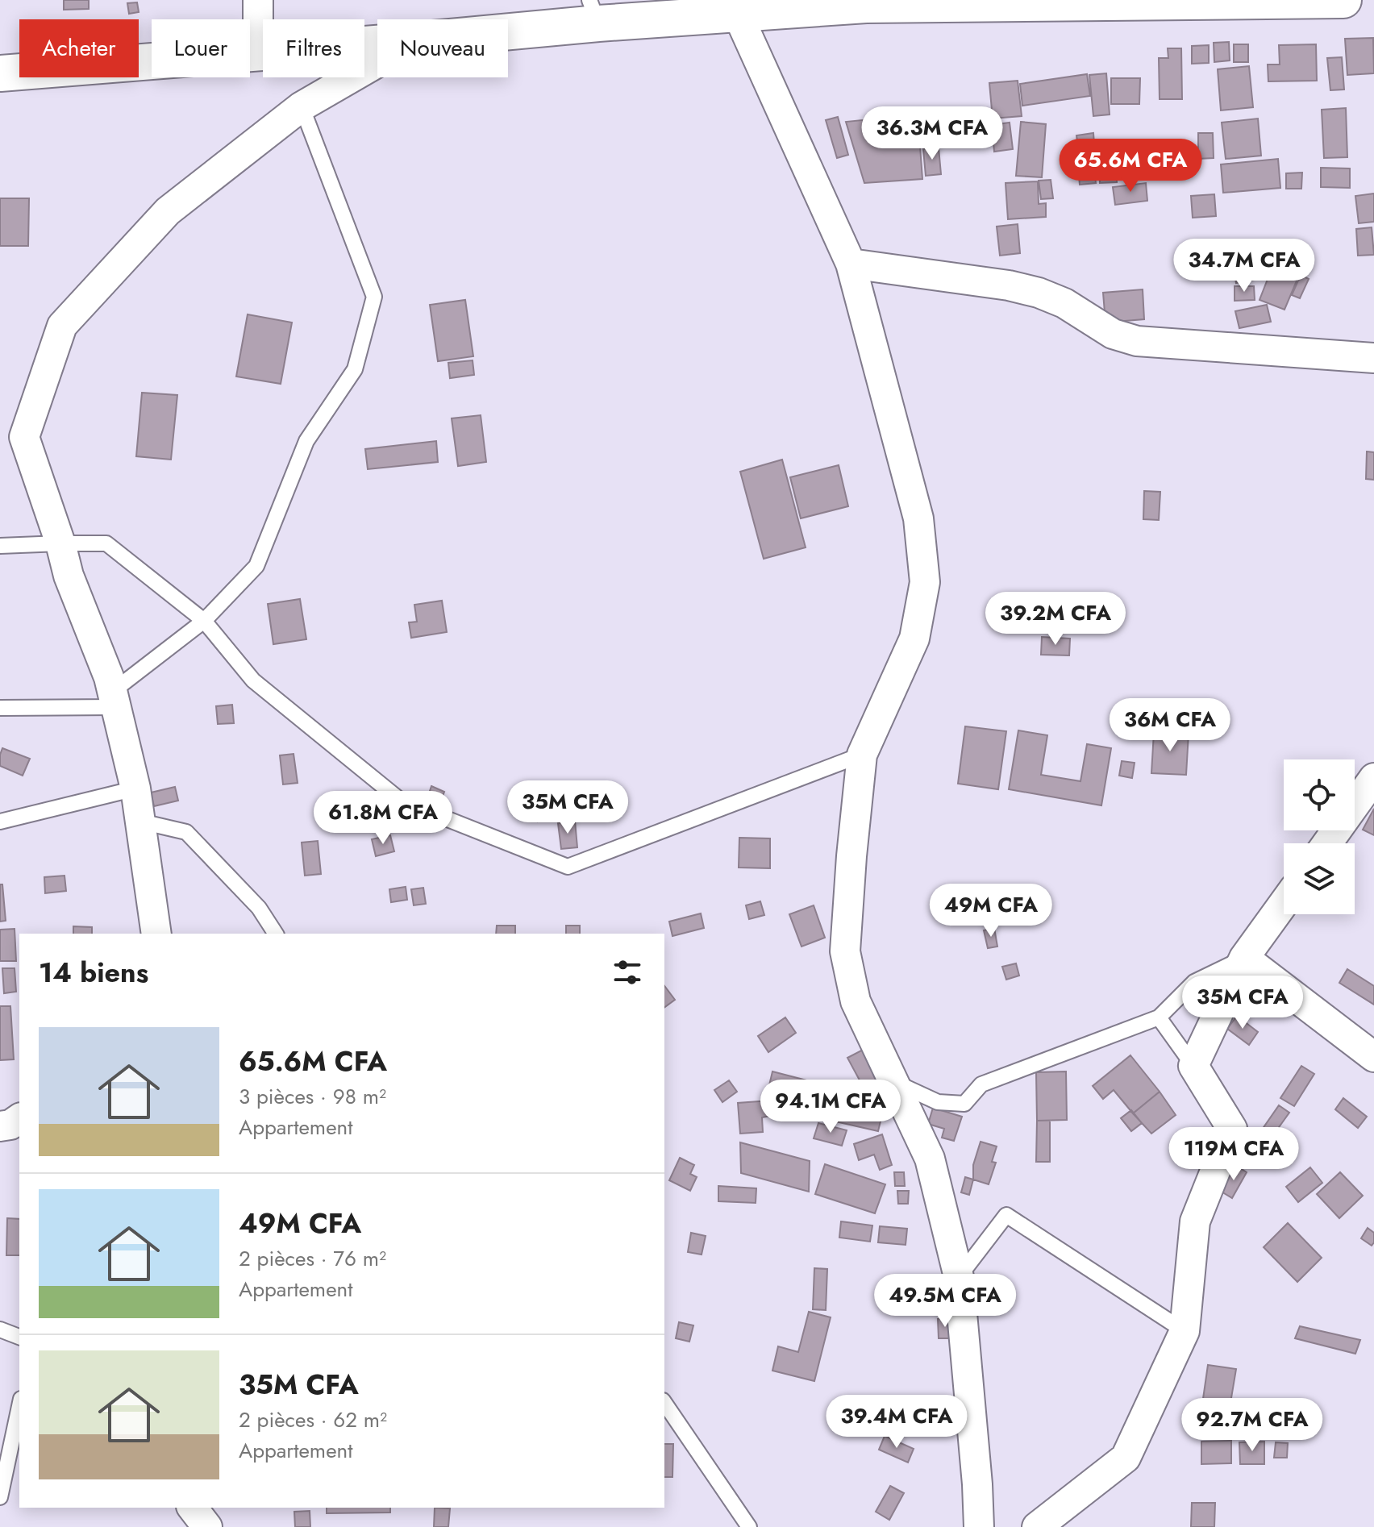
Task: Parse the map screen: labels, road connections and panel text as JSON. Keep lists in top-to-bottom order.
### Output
{
  "page": {
    "chip": [
      "Acheter",
      "Louer",
      "Filtres",
      "Nouveau"
    ],
    "price": [
      "36.3M CFA",
      "65.6M CFA",
      "34.7M CFA",
      "39.2M CFA",
      "36M CFA",
      "35M CFA",
      "61.8M CFA",
      "49M CFA",
      "35M CFA",
      "94.1M CFA",
      "119M CFA",
      "49.5M CFA",
      "39.4M CFA",
      "92.7M CFA"
    ],
    "heading": "14 biens",
    "list": [
      {
        "name": "65.6M CFA",
        "note": "3 pièces · 98 m² · Appartement"
      },
      {
        "name": "49M CFA",
        "note": "2 pièces · 76 m² · Appartement"
      },
      {
        "name": "35M CFA",
        "note": "2 pièces · 62 m² · Appartement"
      }
    ]
  }
}
